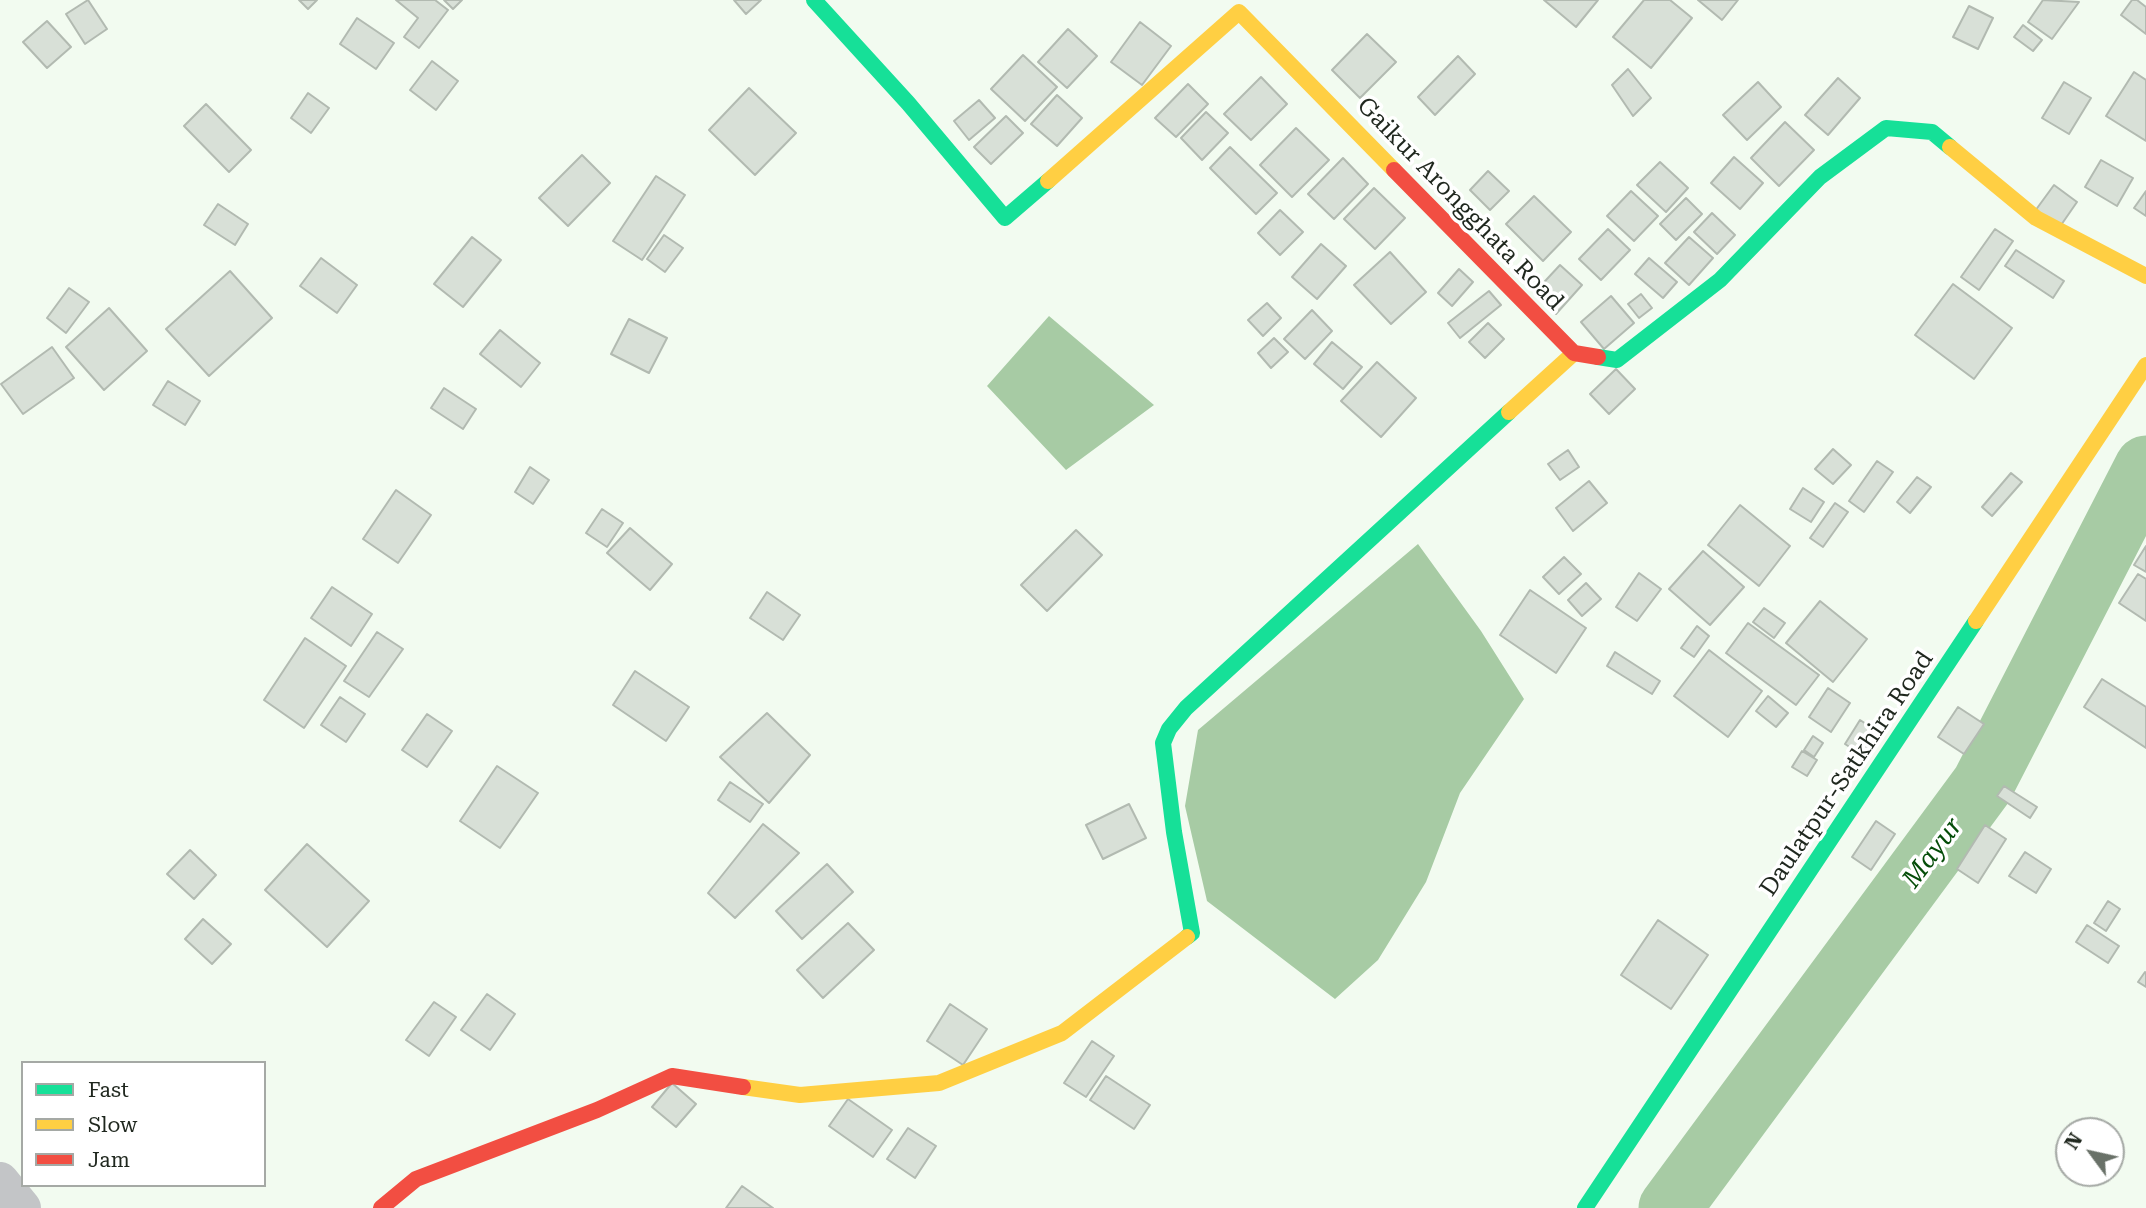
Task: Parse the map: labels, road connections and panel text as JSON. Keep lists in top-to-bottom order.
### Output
{
  "streets": {
    "street": ["Gaikur Arongghata Road", "Daulatpur-Satkhira Road"]
  },
  "water": ["Mayur"],
  "legend": ["Fast", "Slow", "Jam"],
  "north": "top left"
}
